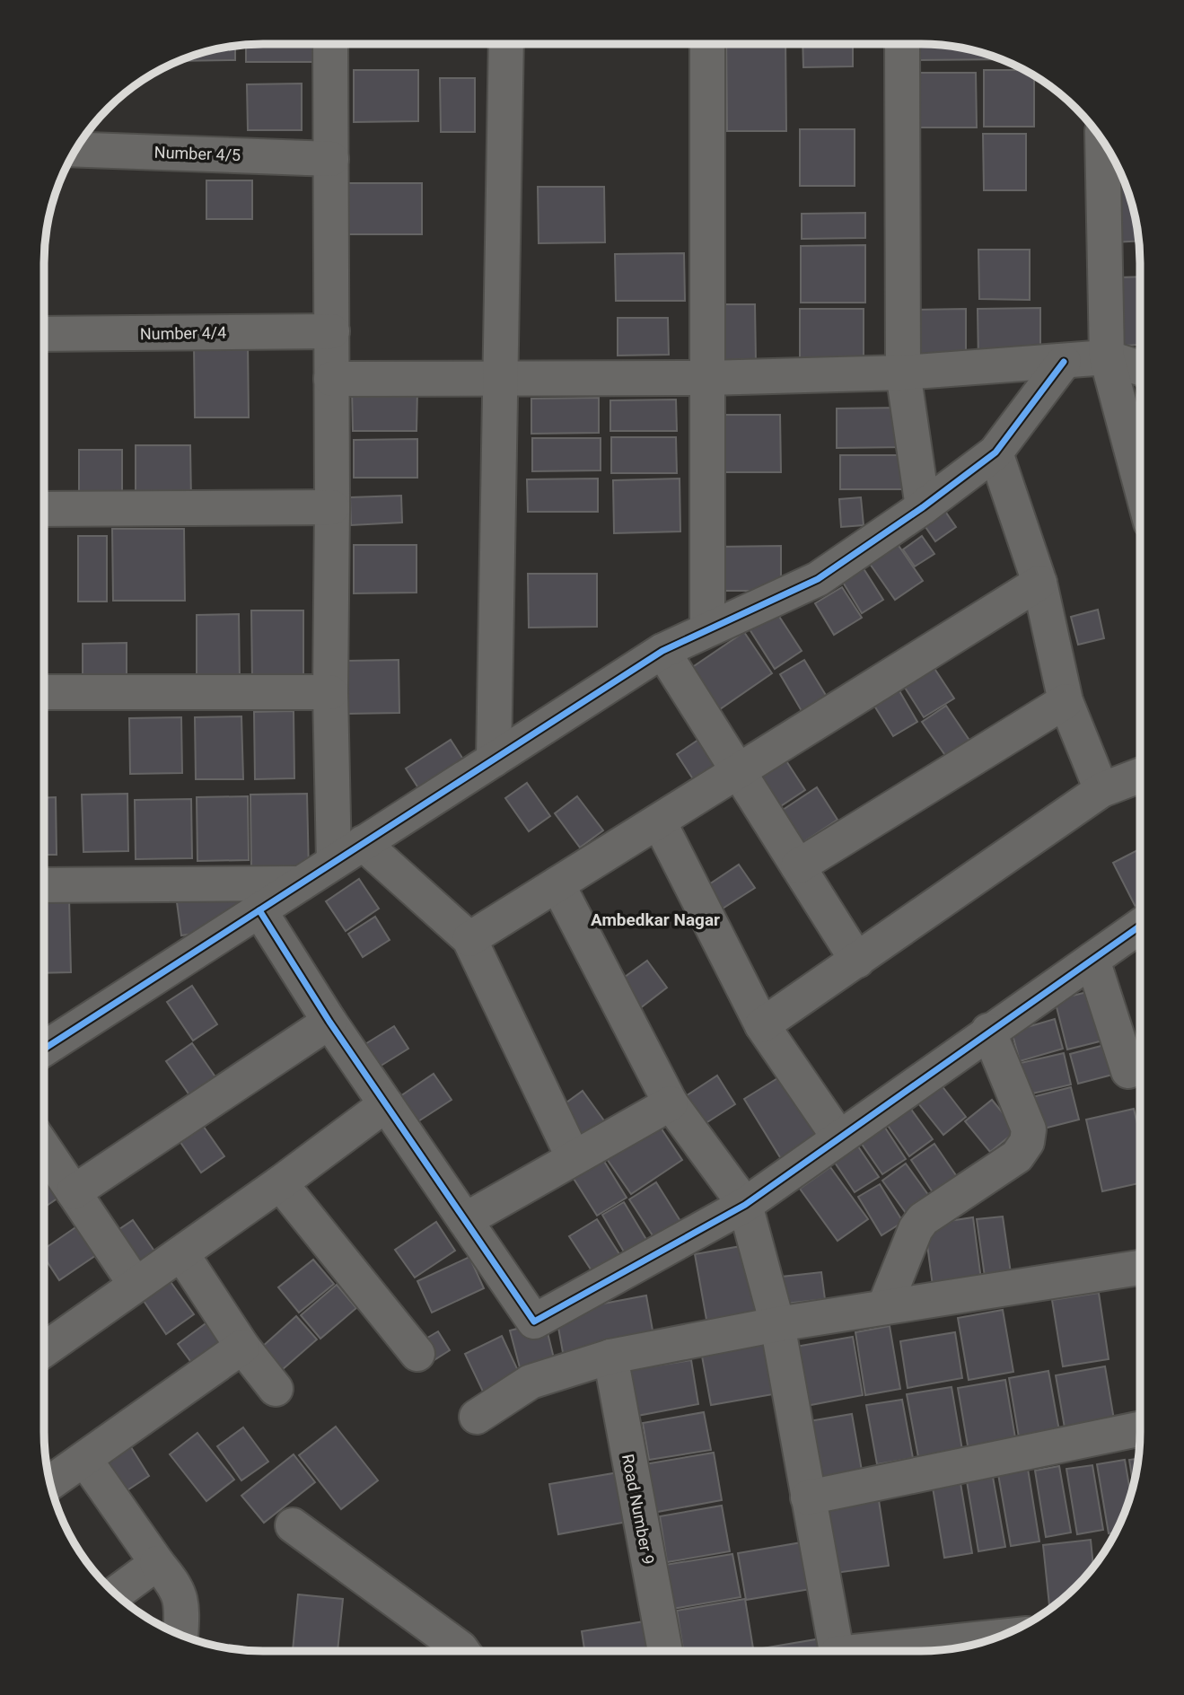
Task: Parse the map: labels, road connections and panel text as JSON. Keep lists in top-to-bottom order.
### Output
{
  "streets": {
    "street": ["Number 4/5", "Number 4/4", "Road Number 9"]
  },
  "districts": ["Ambedkar Nagar"]
}
